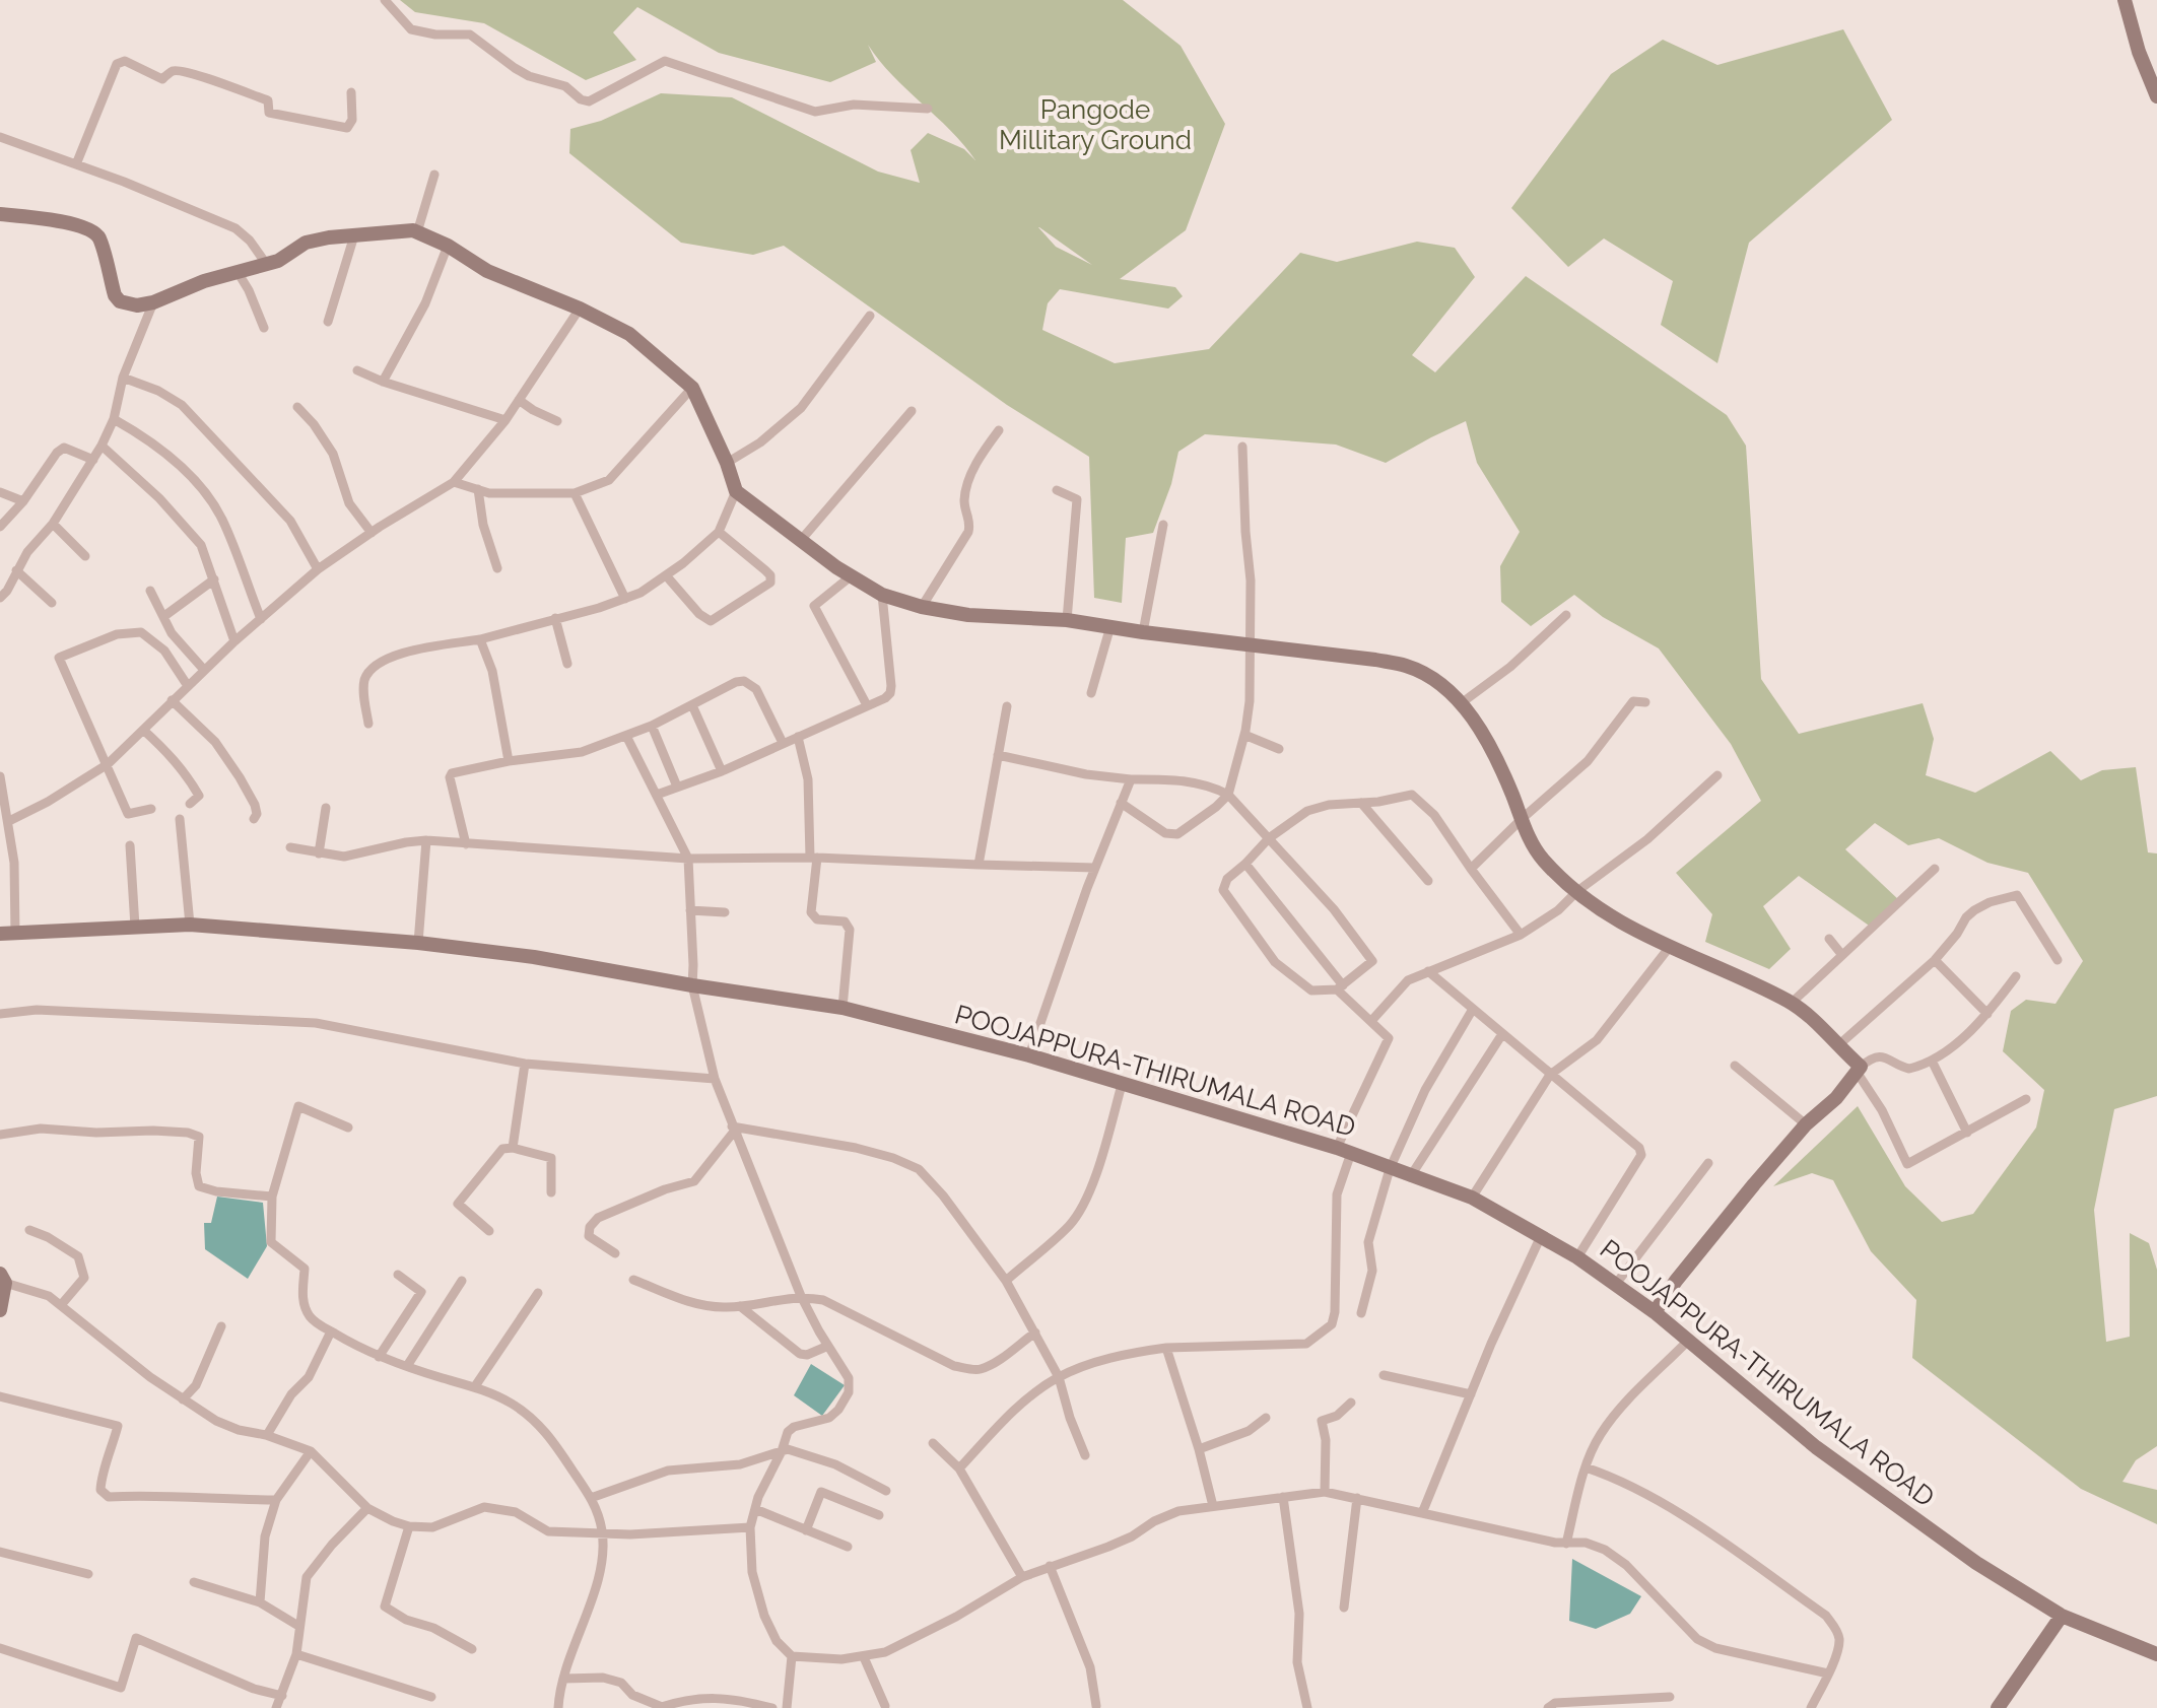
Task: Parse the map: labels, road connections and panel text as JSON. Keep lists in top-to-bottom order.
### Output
{
  "streets": {
    "street": ["POOJAPPURA-THIRUMALA ROAD"]
  },
  "parks": ["Pangode Millitary Ground"]
}
